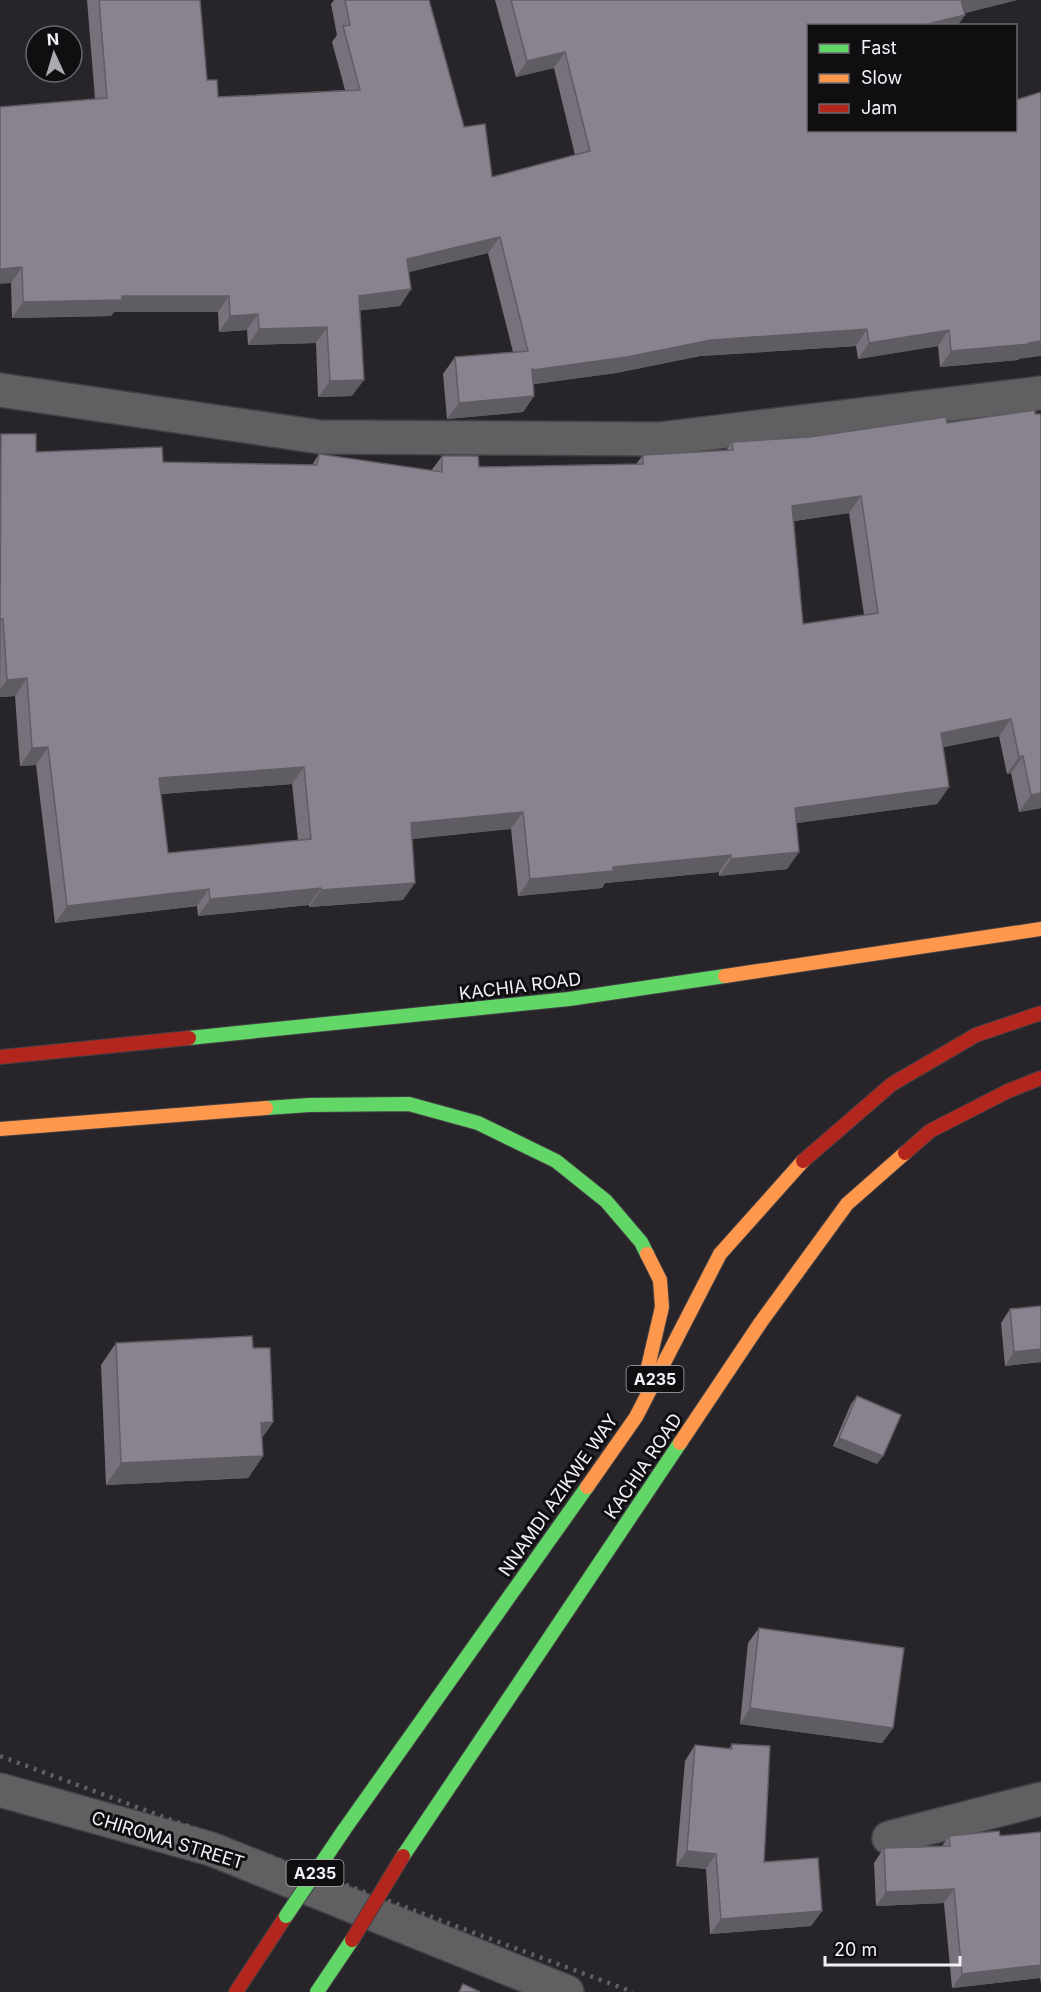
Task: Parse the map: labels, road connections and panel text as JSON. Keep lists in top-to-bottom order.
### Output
{
  "streets": {
    "main road": ["KACHIA ROAD", "A235", "NNAMDI AZIKWE WAY"],
    "street": ["CHIROMA STREET"]
  },
  "legend": ["Fast", "Slow", "Jam"],
  "scale_bar": "20 m",
  "north": "top"
}
